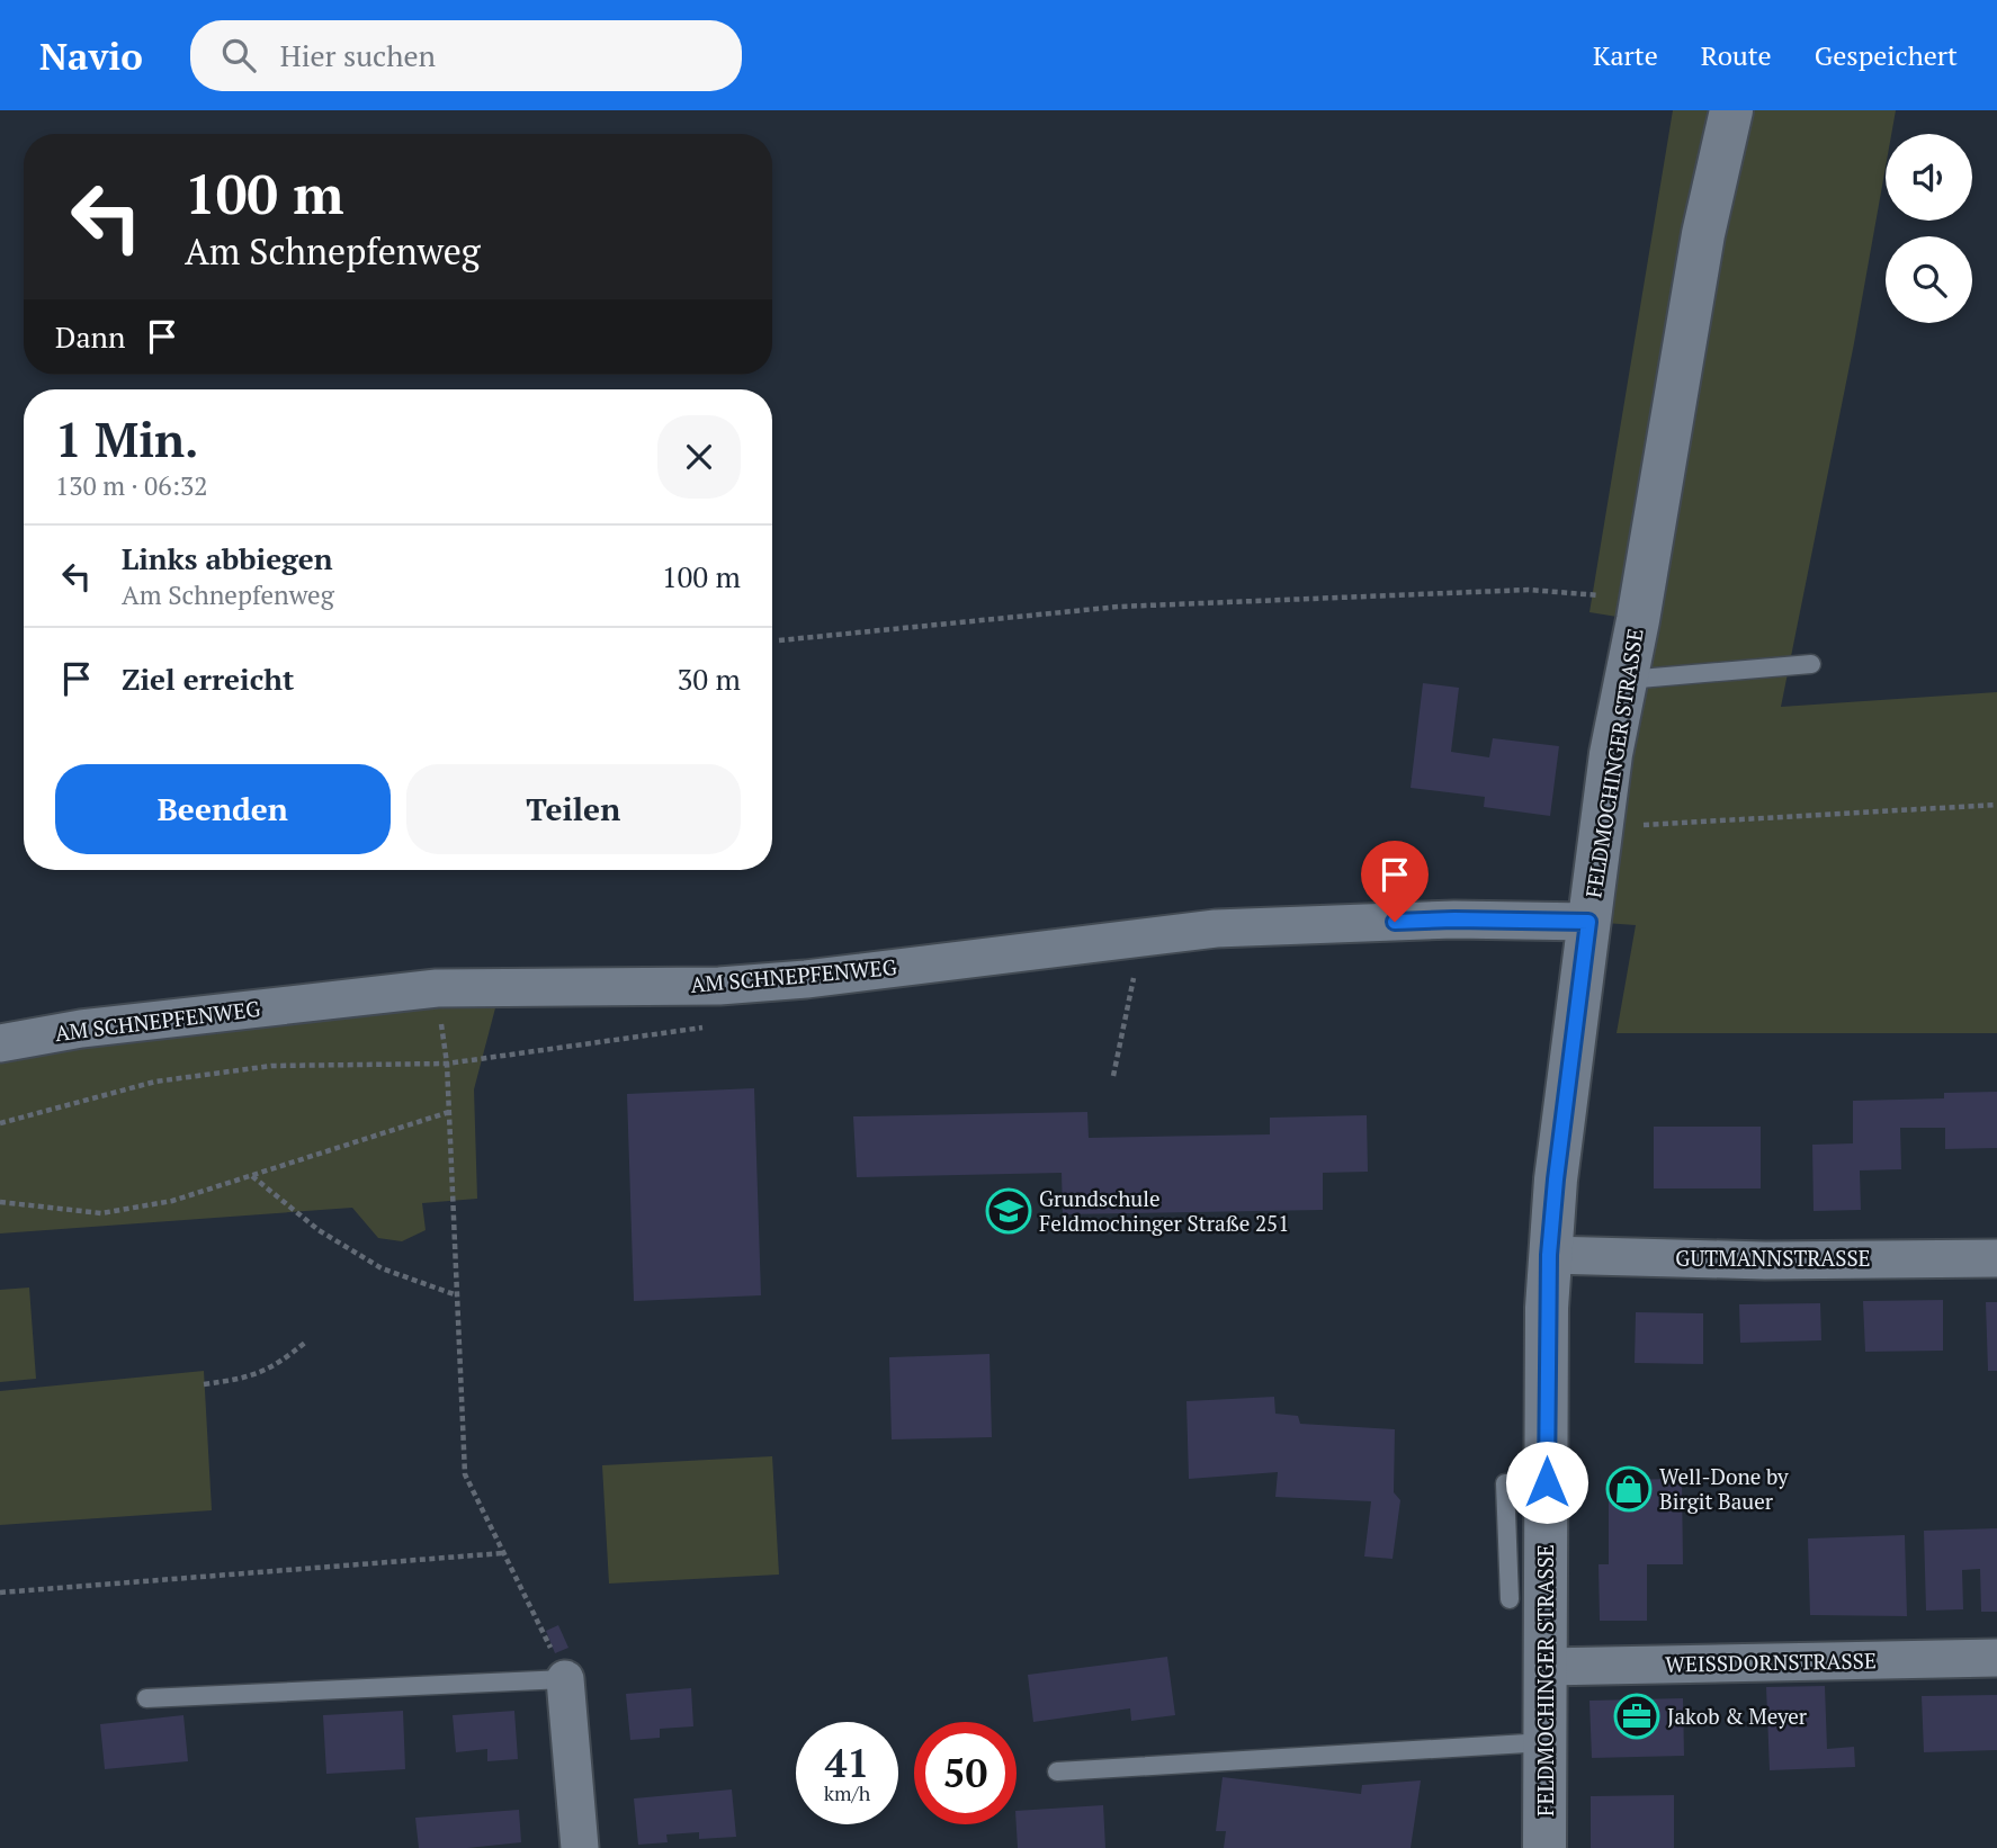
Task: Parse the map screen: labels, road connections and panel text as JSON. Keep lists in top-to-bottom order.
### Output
{
  "streets": {
    "main road": ["FELDMOCHINGER STRASSE"],
    "street": ["AM SCHNEPFENWEG", "GUTMANNSTRASSE", "WEISSDORNSTRASSE"]
  },
  "crossings": [
    ["FELDMOCHINGER STRASSE", "AM SCHNEPFENWEG"],
    ["FELDMOCHINGER STRASSE", "GUTMANNSTRASSE"],
    ["FELDMOCHINGER STRASSE", "WEISSDORNSTRASSE"]
  ],
  "places": {
    "school or university": ["Grundschule Feldmochinger Straße 251"],
    "shop": ["Well-Done by Birgit Bauer"],
    "office": ["Jakob & Meyer"]
  },
  "page": {
    "header": "Navio",
    "search": "Hier suchen",
    "nav": ["Karte", "Route", "Gespeichert"],
    "turn": ["100 m", "Am Schnepfenweg"],
    "then": "Dann",
    "heading": ["1 Min.", "130 m · 06:32"],
    "list": [
      {
        "name": "Links abbiegen",
        "note": "Am Schnepfenweg",
        "value": "100 m"
      },
      {
        "name": "Ziel erreicht",
        "value": "30 m"
      }
    ],
    "buttons": ["Beenden", "Teilen"],
    "speed": "41 km/h",
    "limit": "50"
  }
}
